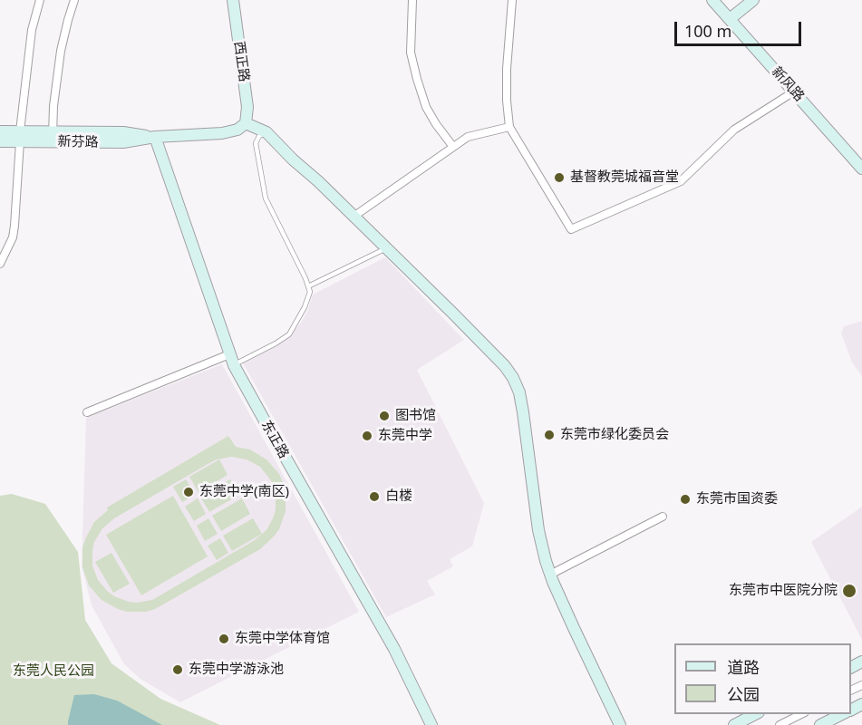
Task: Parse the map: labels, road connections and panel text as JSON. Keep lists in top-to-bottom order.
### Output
{
  "streets": {
    "street": [
      "西正路",
      "新风路",
      "新芬路",
      "东正路"
    ]
  },
  "crossings": [
    ["西正路", "新芬路"],
    ["新芬路", "东正路"]
  ],
  "parks": ["东莞人民公园"],
  "places": [
    "基督教莞城福音堂",
    "图书馆",
    "东莞市绿化委员会",
    "东莞中学",
    "东莞中学(南区)",
    "白楼",
    "东莞市国资委",
    "东莞市中医院分院",
    "东莞中学体育馆",
    "东莞中学游泳池"
  ],
  "legend": ["道路", "公园"],
  "scale_bar": "100 m"
}
